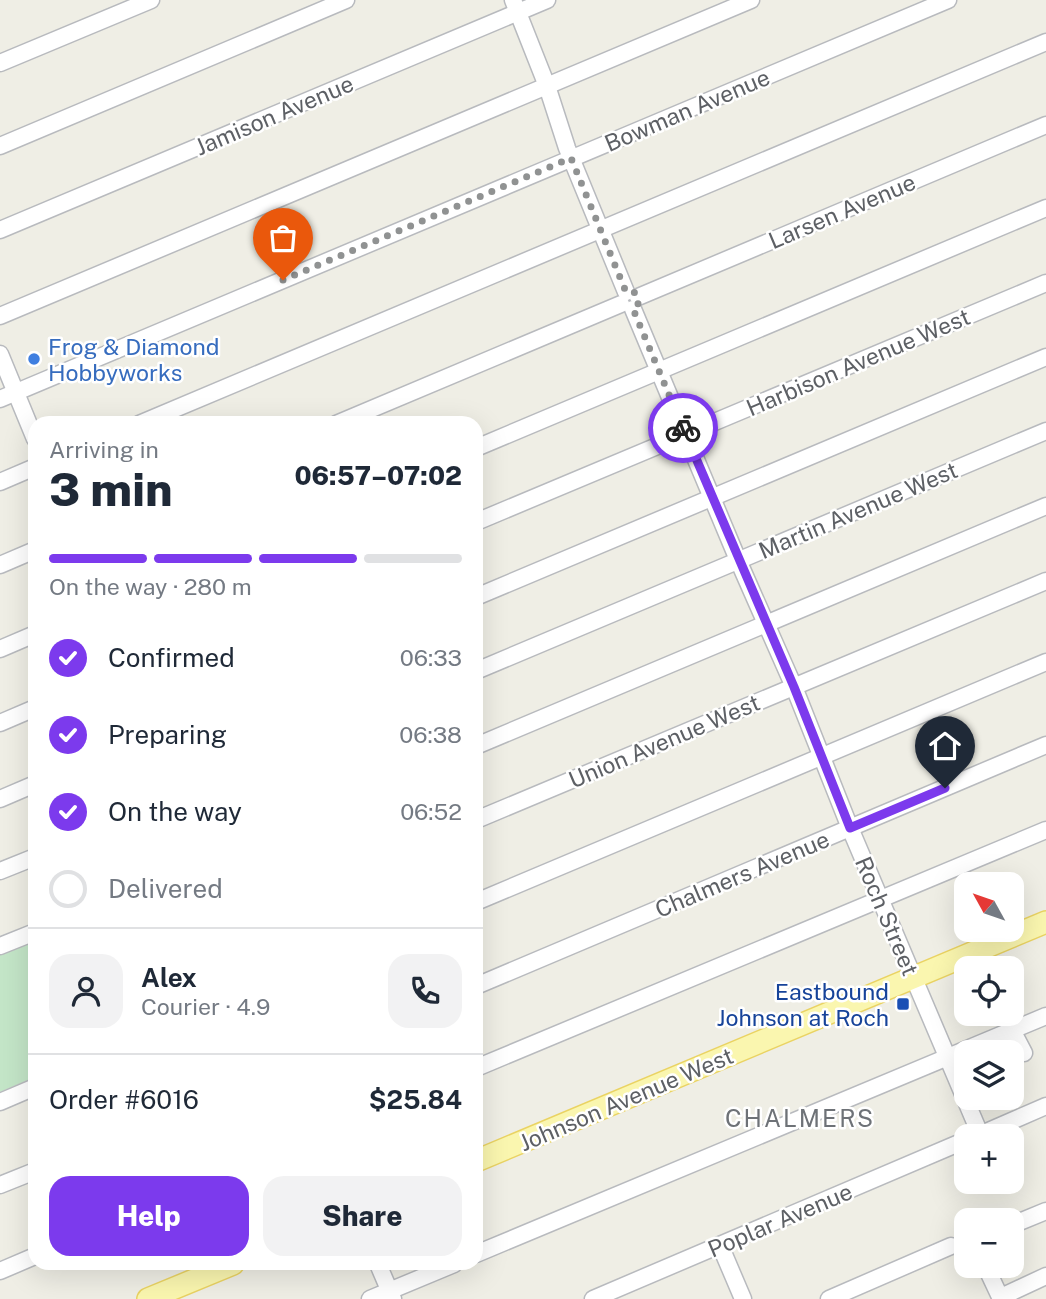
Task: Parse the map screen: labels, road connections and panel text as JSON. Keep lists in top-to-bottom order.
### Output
{
  "streets": {
    "main road": ["Johnson Avenue West"],
    "street": [
      "Bowman Avenue",
      "Jamison Avenue",
      "Larsen Avenue",
      "Harbison Avenue West",
      "Martin Avenue West",
      "Union Avenue West",
      "Chalmers Avenue",
      "Roch Street",
      "Poplar Avenue"
    ]
  },
  "crossings": [
    ["Bowman Avenue", "Roch Street"],
    ["Jamison Avenue", "Roch Street"],
    ["Larsen Avenue", "Roch Street"],
    ["Harbison Avenue West", "Roch Street"],
    ["Martin Avenue West", "Roch Street"],
    ["Union Avenue West", "Roch Street"],
    ["Chalmers Avenue", "Roch Street"],
    ["Roch Street", "Johnson Avenue West"]
  ],
  "districts": ["CHALMERS"],
  "places": {
    "other": ["Frog & Diamond Hobbyworks"],
    "transit": ["Eastbound Johnson at Roch"]
  },
  "north": "top left",
  "page": {
    "heading": ["3 min", "Arriving in", "06:57–07:02"],
    "panel": [
      "Alex",
      "Courier · 4.9",
      "Order #6016",
      "$25.84"
    ],
    "bar": "On the way · 280 m",
    "list": [
      ["Confirmed", "06:33"],
      ["Preparing", "06:38"],
      ["On the way", "06:52"],
      "Delivered"
    ],
    "map_buttons": ["+", "−"],
    "buttons": ["Help", "Share"]
  }
}
